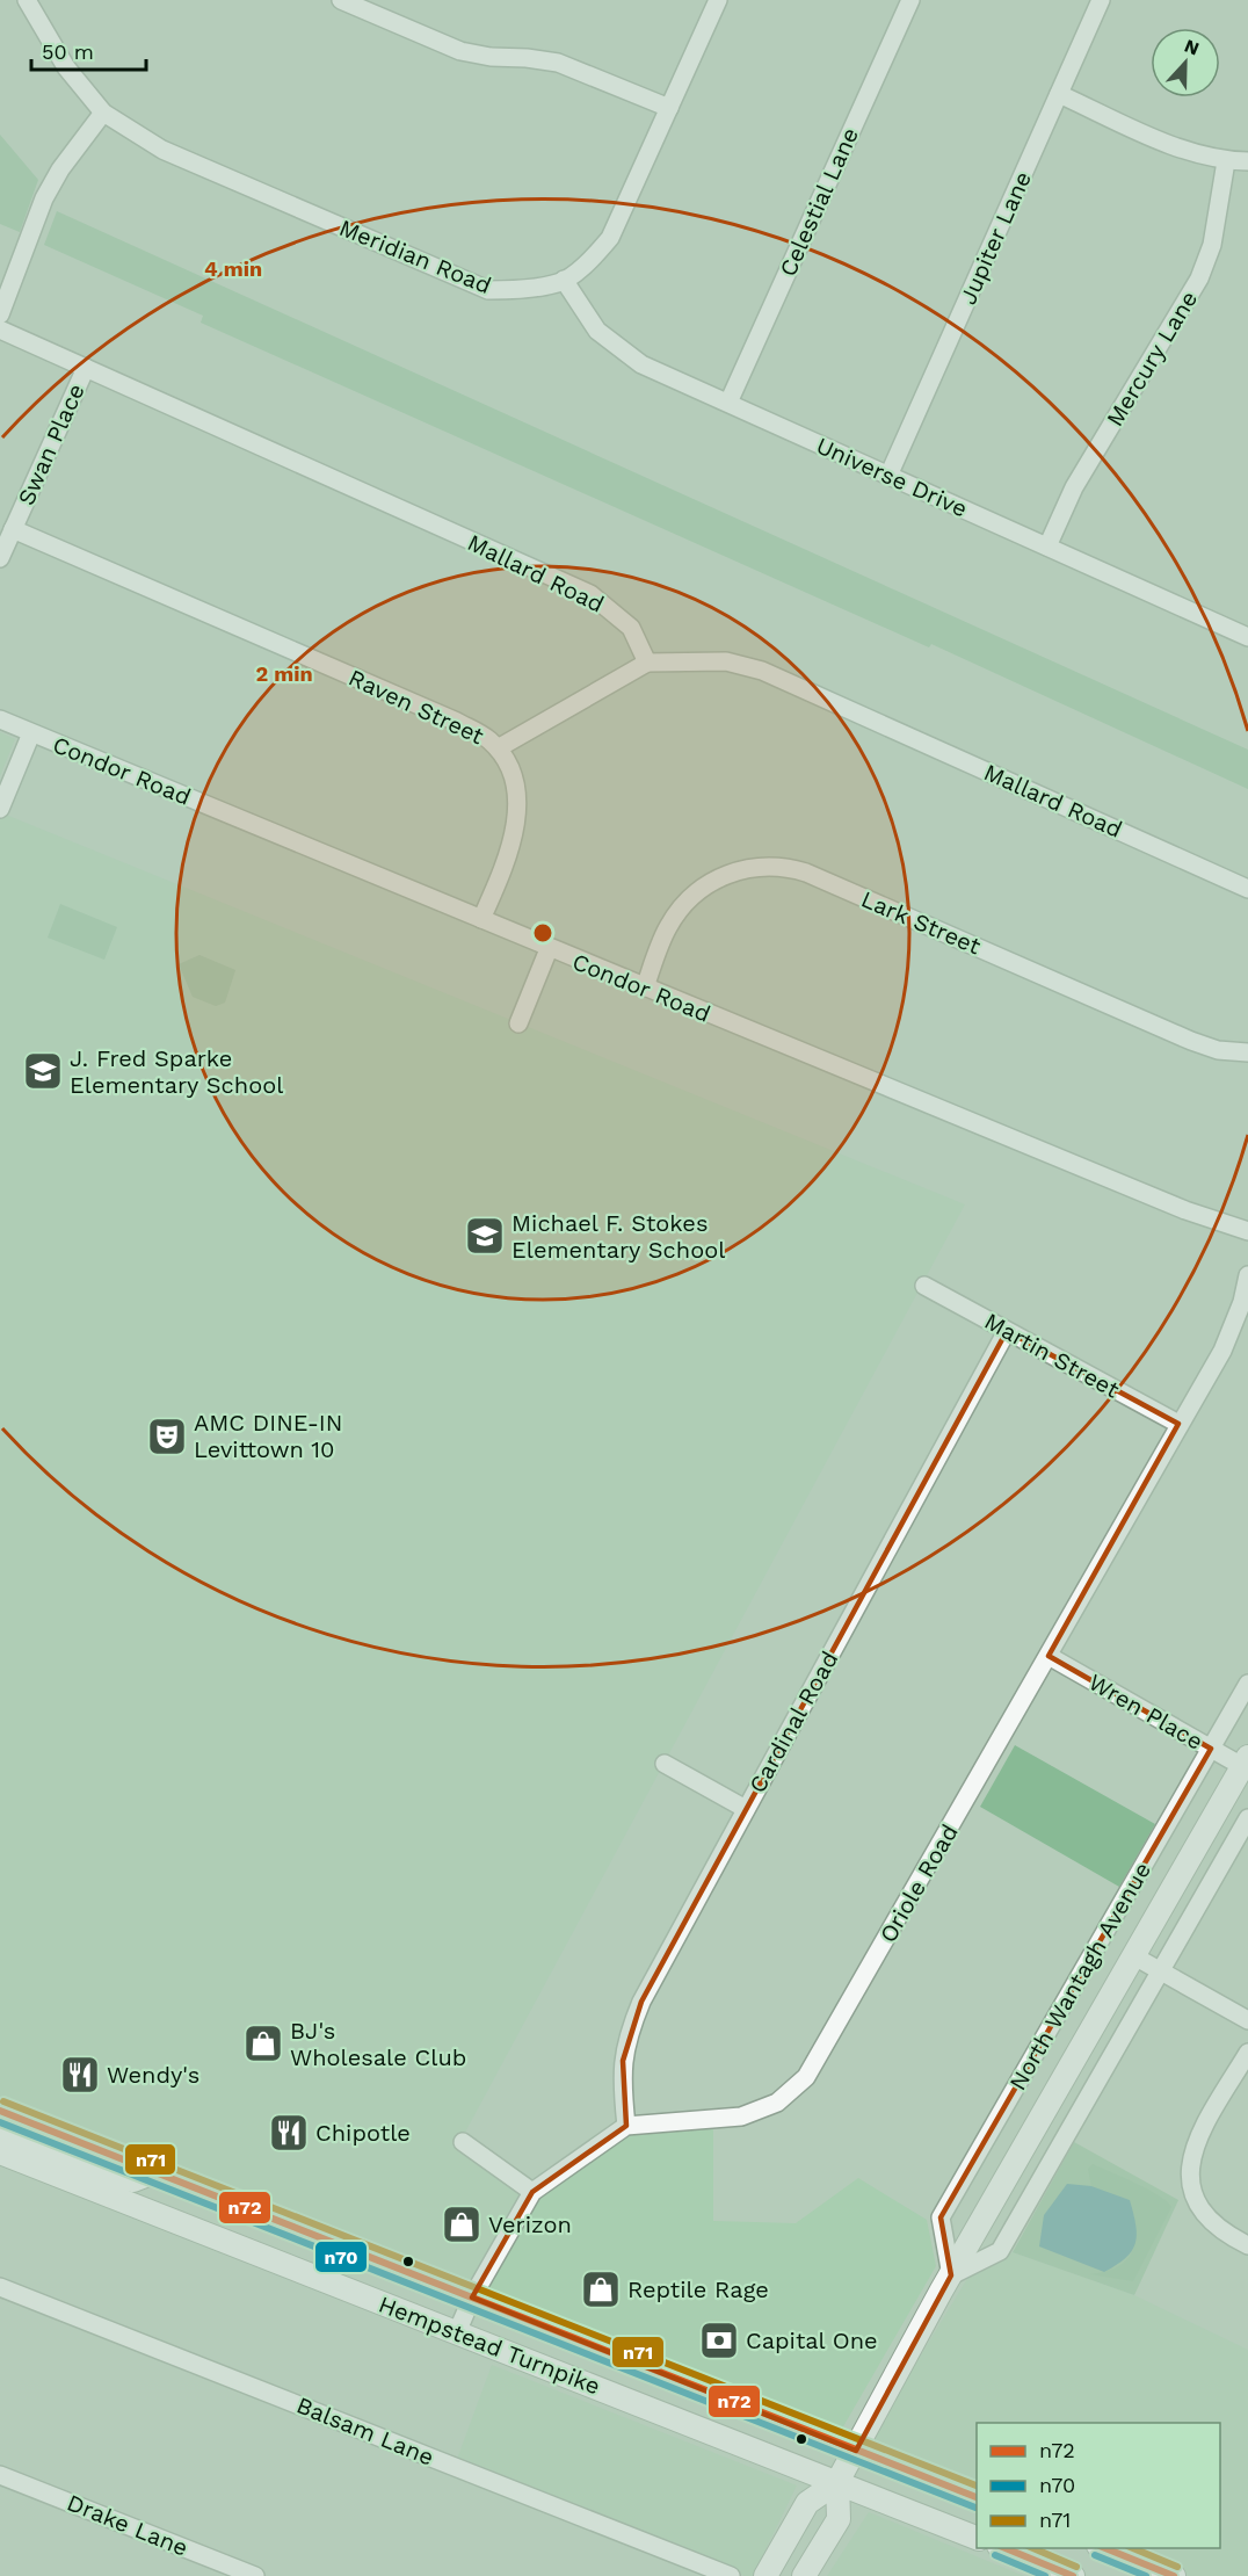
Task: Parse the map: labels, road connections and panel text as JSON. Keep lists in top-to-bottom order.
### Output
{
  "streets": {
    "main road": ["North Wantagh Avenue", "Hempstead Turnpike"],
    "street": [
      "Celestial Lane",
      "Jupiter Lane",
      "Meridian Road",
      "Mercury Lane",
      "Swan Place",
      "Universe Drive",
      "Mallard Road",
      "Raven Street",
      "Condor Road",
      "Lark Street",
      "Martin Street",
      "Wren Place",
      "Cardinal Road",
      "Oriole Road",
      "Balsam Lane",
      "Drake Lane"
    ]
  },
  "crossings": [
    ["Celestial Lane", "Universe Drive"],
    ["Jupiter Lane", "Universe Drive"],
    ["Meridian Road", "Universe Drive"],
    ["Mercury Lane", "Universe Drive"],
    ["Swan Place", "Mallard Road"],
    ["Swan Place", "Raven Street"],
    ["Raven Street", "Condor Road"],
    ["Condor Road", "Lark Street"],
    ["Martin Street", "Cardinal Road"],
    ["Martin Street", "Oriole Road"],
    ["Wren Place", "Oriole Road"],
    ["Wren Place", "North Wantagh Avenue"],
    ["Cardinal Road", "Oriole Road"],
    ["North Wantagh Avenue", "Hempstead Turnpike"]
  ],
  "places": {
    "school or university": ["J. Fred Sparke Elementary School", "Michael F. Stokes Elementary School"],
    "theatre": ["AMC DINE-IN Levittown 10"],
    "shop": ["BJ's Wholesale Club", "Verizon", "Reptile Rage"],
    "restaurant": ["Wendy's", "Chipotle"],
    "bank": ["Capital One"]
  },
  "lines": ["transit line n71", "transit line n72", "transit line n70"],
  "legend": ["n72", "n70", "n71"],
  "scale_bar": "50 m",
  "north": "top",
  "rings": ["4 min", "2 min"]
}
